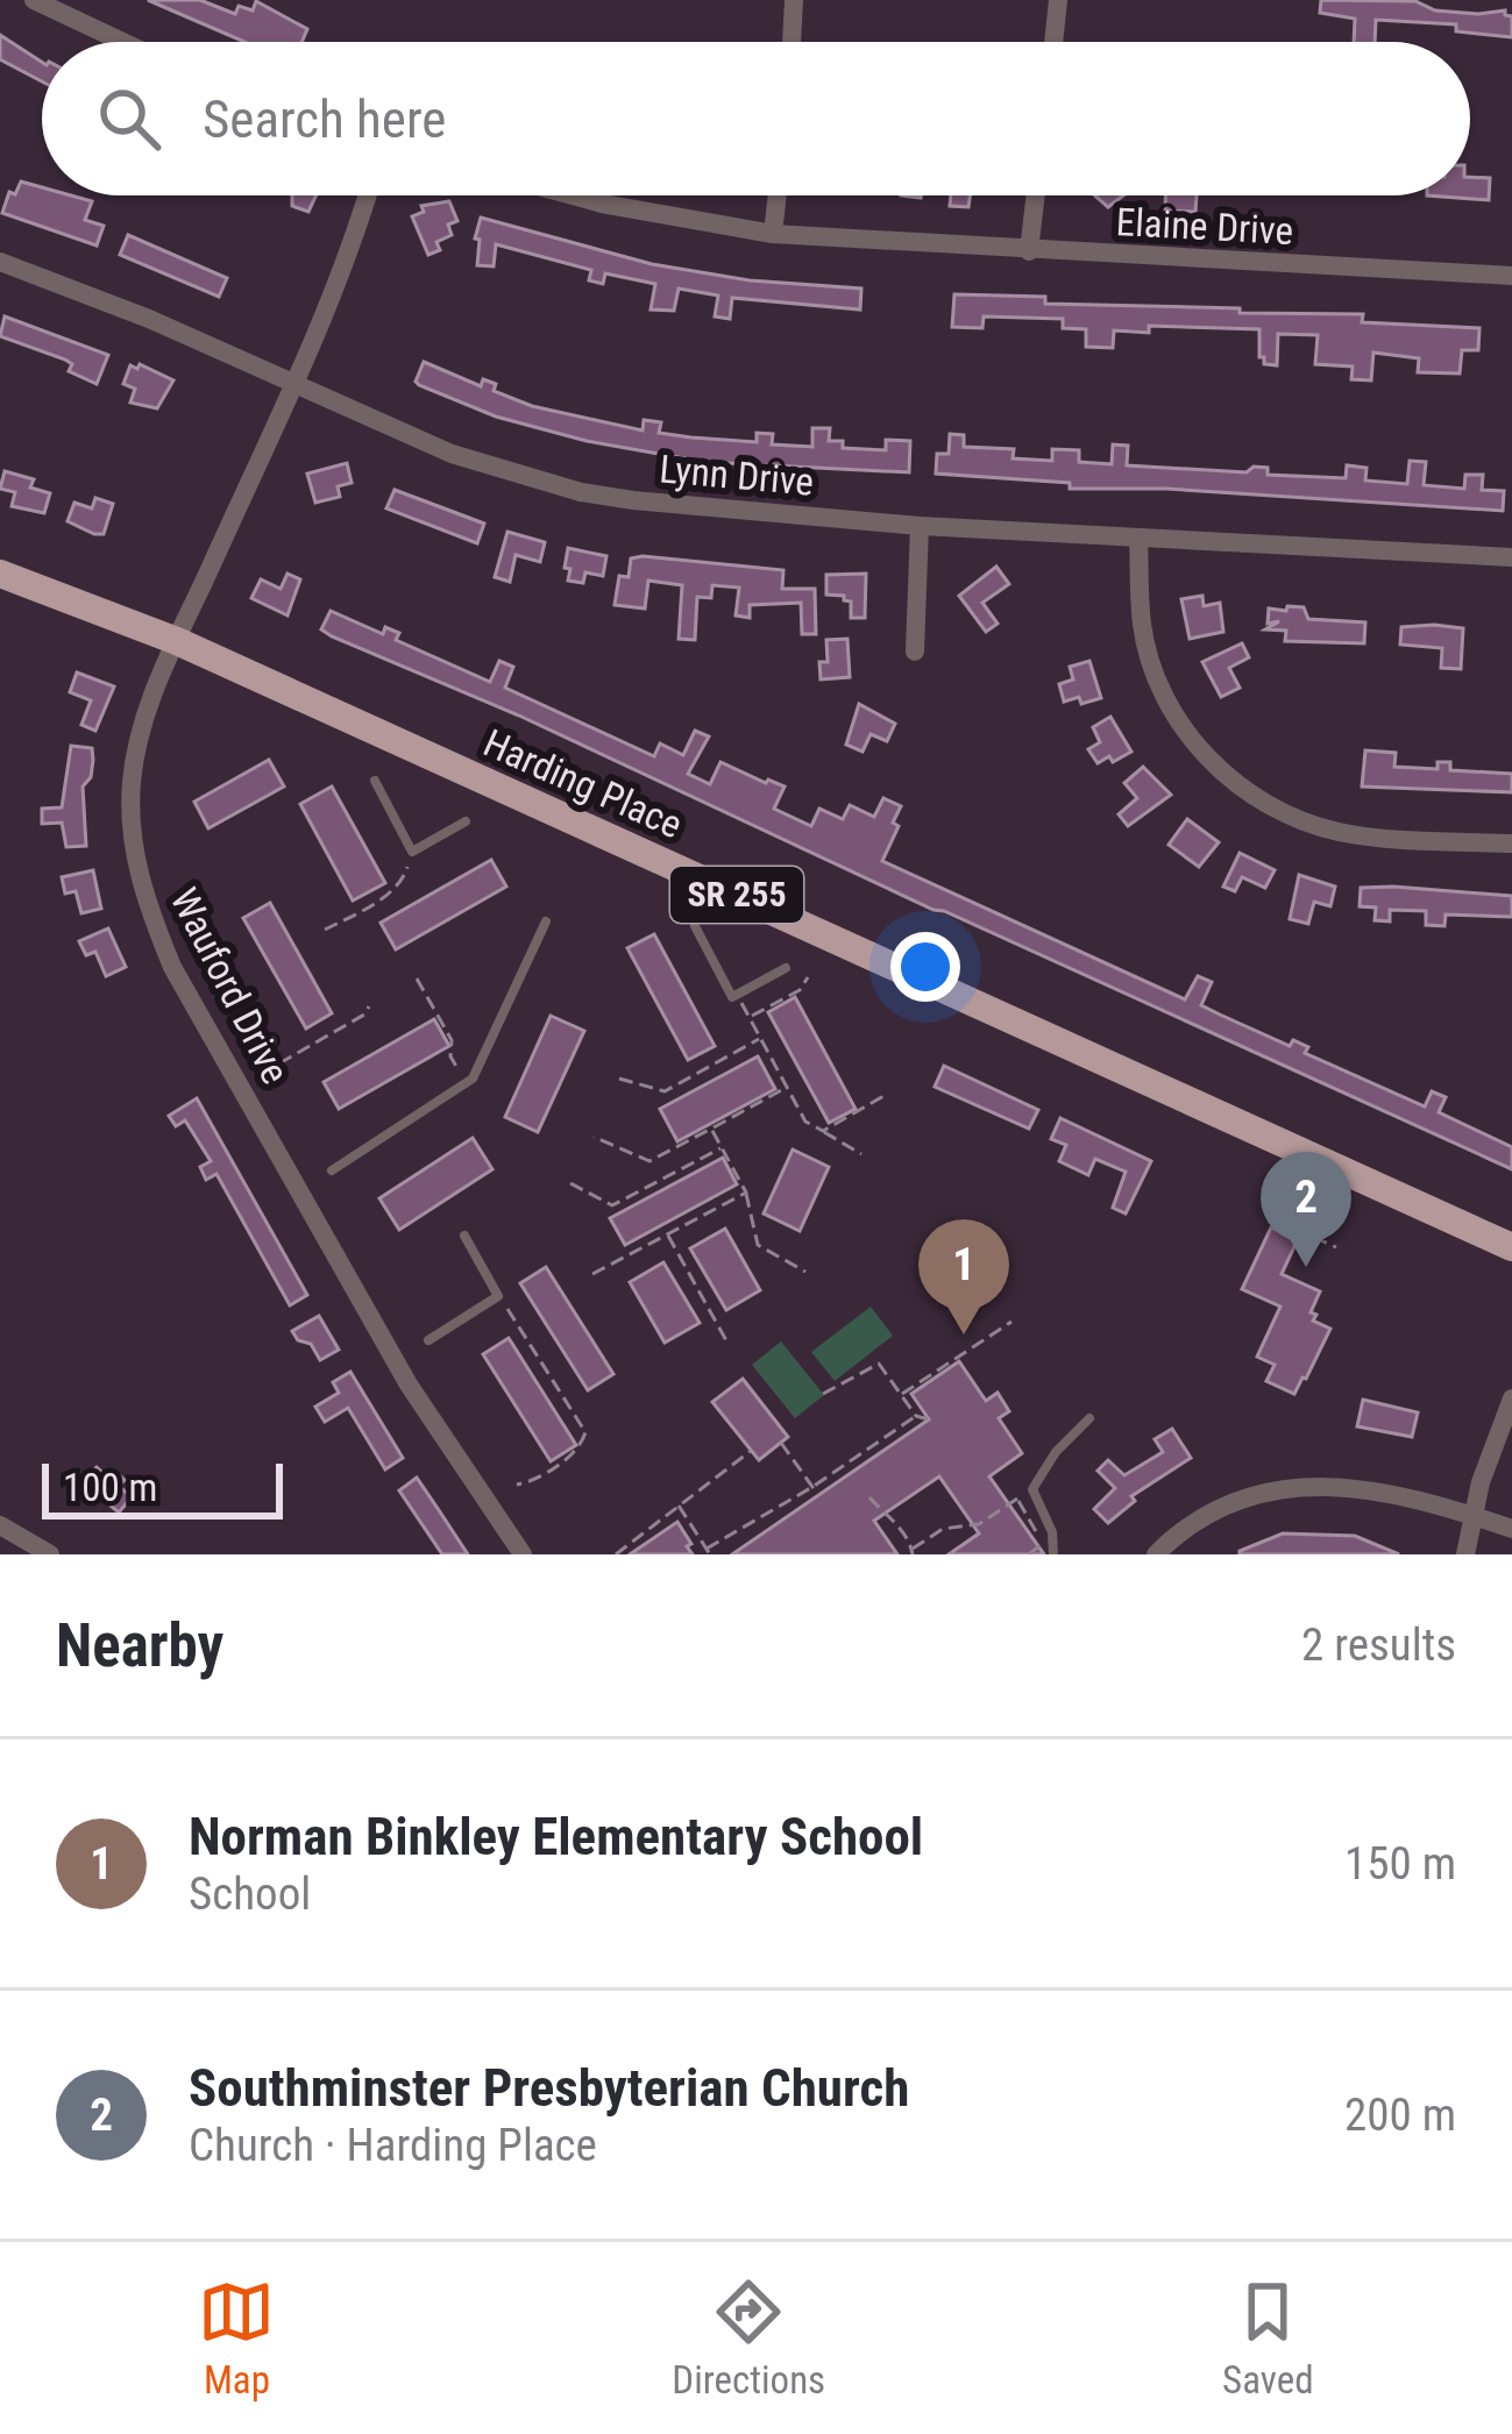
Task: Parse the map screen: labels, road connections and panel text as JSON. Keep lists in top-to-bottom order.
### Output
{
  "streets": {
    "main road": ["Harding Place", "SR 255"],
    "street": ["Elaine Drive", "Lynn Drive", "Wauford Drive"]
  },
  "crossings": [
    ["Lynn Drive", "Wauford Drive"],
    ["Harding Place", "Wauford Drive"]
  ],
  "scale_bar": "100 m",
  "page": {
    "search": "Search here",
    "pins": ["2", "1"],
    "scale": "100 m",
    "heading": ["Nearby", "2 results"],
    "list": [
      {
        "mark": "1",
        "name": "Norman Binkley Elementary School",
        "note": "School",
        "value": "150 m"
      },
      {
        "mark": "2",
        "name": "Southminster Presbyterian Church",
        "note": "Church · Harding Place",
        "value": "200 m"
      }
    ],
    "nav": ["Map", "Directions", "Saved"]
  }
}
